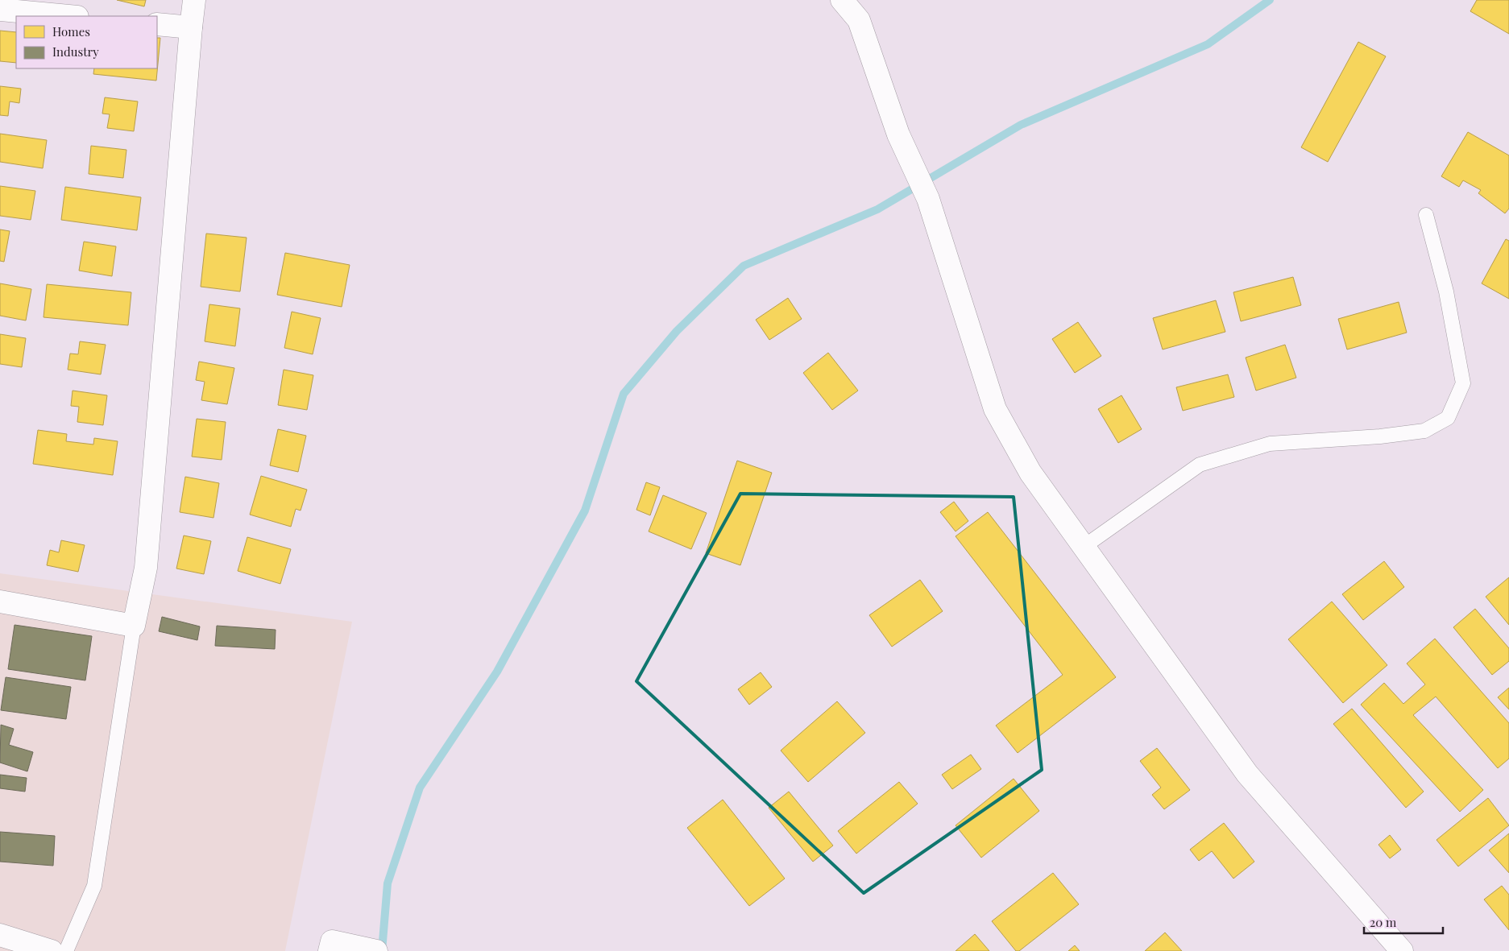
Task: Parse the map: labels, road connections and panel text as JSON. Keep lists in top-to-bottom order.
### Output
{
  "legend": ["Homes", "Industry"],
  "scale_bar": "20 m"
}
